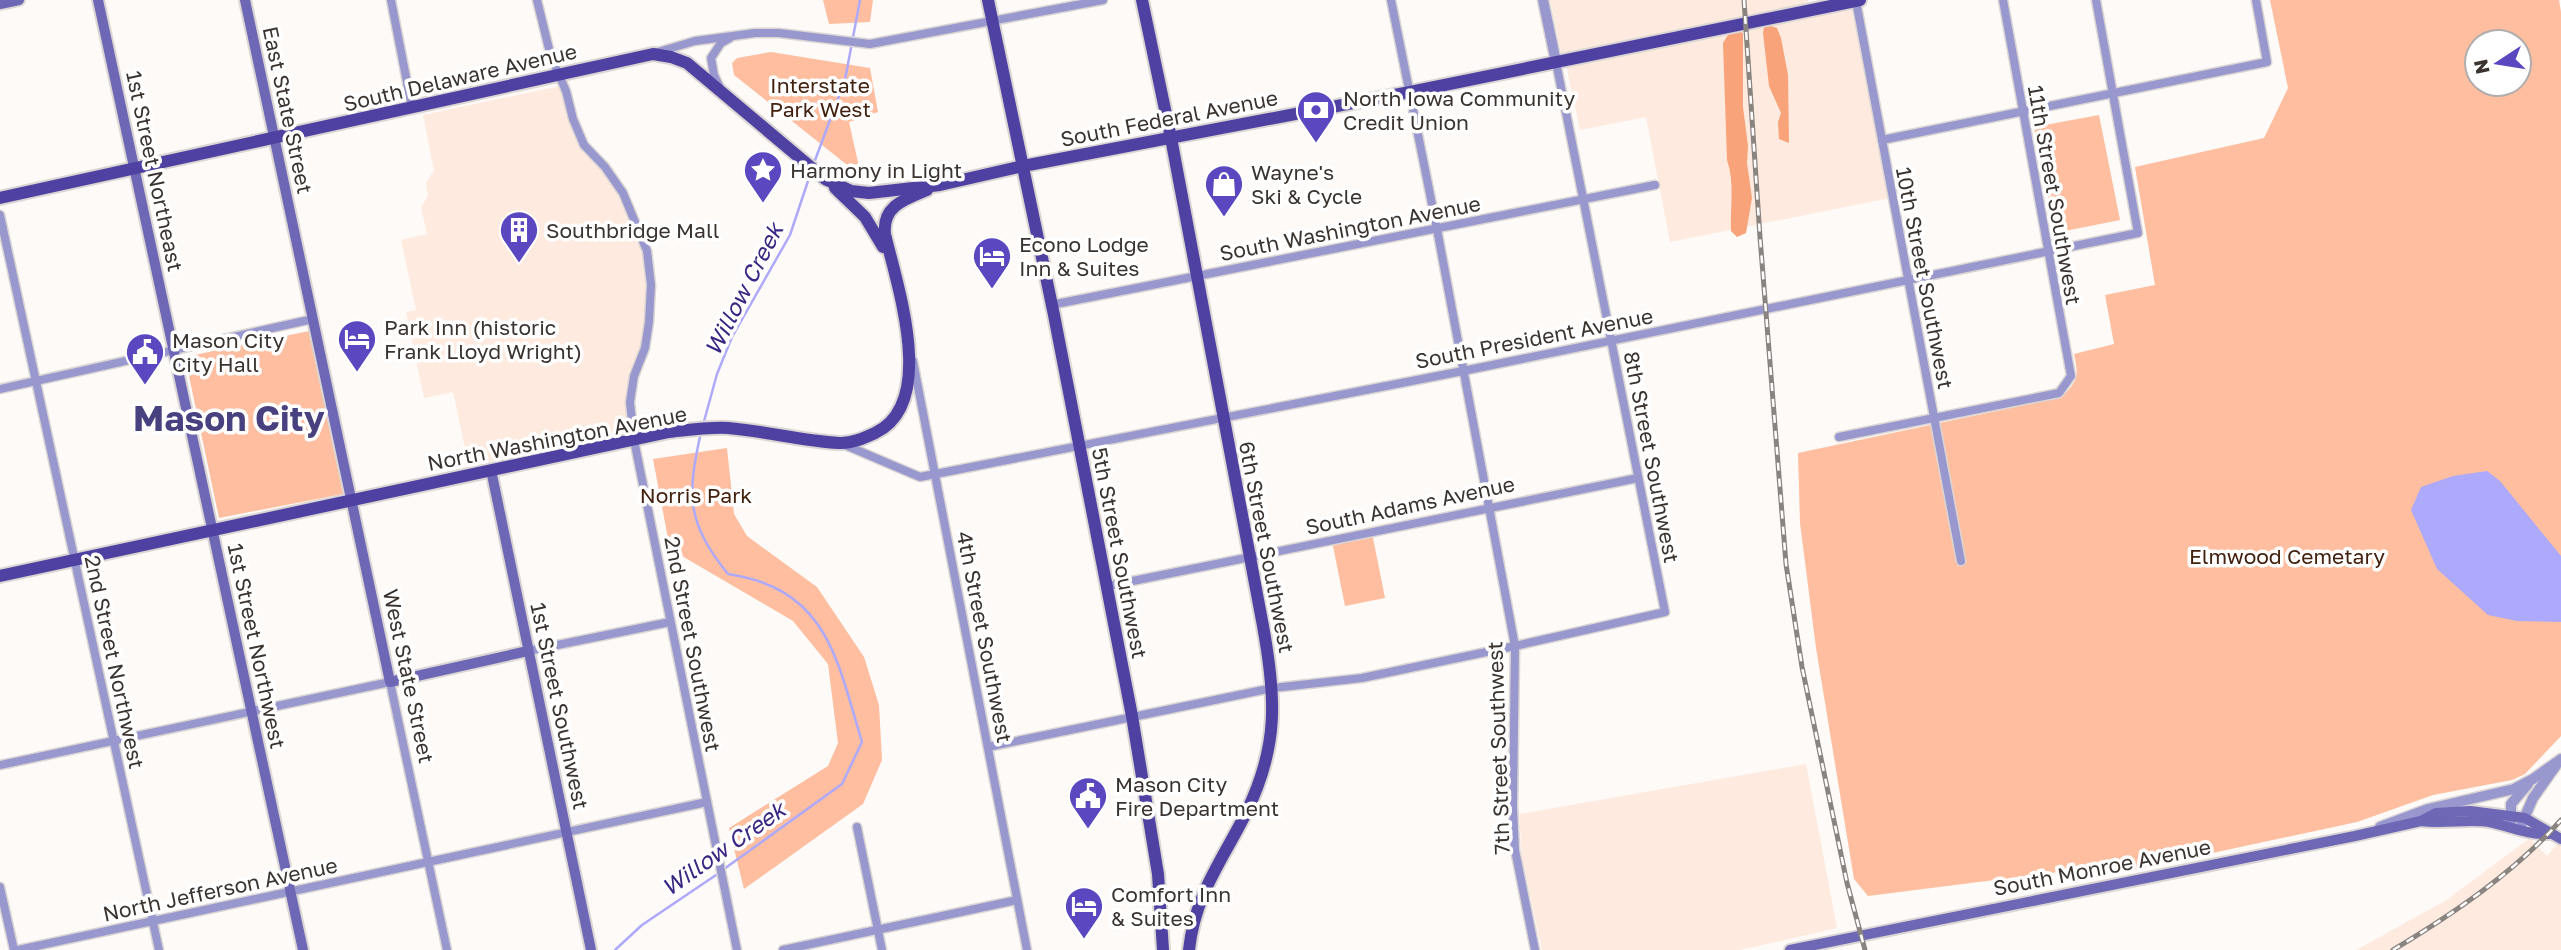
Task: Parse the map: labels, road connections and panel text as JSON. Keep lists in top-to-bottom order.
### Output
{
  "streets": {
    "main road": [
      "South Delaware Avenue",
      "East State Street",
      "South Federal Avenue",
      "1st Street Northeast",
      "North Washington Avenue",
      "6th Street Southwest",
      "5th Street Southwest",
      "1st Street Northwest",
      "West State Street",
      "1st Street Southwest",
      "South Monroe Avenue"
    ],
    "street": [
      "11th Street Southwest",
      "South Washington Avenue",
      "10th Street Southwest",
      "South President Avenue",
      "8th Street Southwest",
      "South Adams Avenue",
      "4th Street Southwest",
      "2nd Street Southwest",
      "2nd Street Northwest",
      "7th Street Southwest",
      "North Jefferson Avenue"
    ]
  },
  "crossings": [
    ["South Delaware Avenue", "East State Street"],
    ["South Delaware Avenue", "South Federal Avenue"],
    ["South Delaware Avenue", "1st Street Northeast"],
    ["South Delaware Avenue", "5th Street Southwest"],
    ["South Delaware Avenue", "2nd Street Southwest"],
    ["East State Street", "West State Street"],
    ["South Federal Avenue", "10th Street Southwest"],
    ["South Federal Avenue", "North Washington Avenue"],
    ["South Federal Avenue", "8th Street Southwest"],
    ["South Federal Avenue", "6th Street Southwest"],
    ["South Federal Avenue", "5th Street Southwest"],
    ["South Federal Avenue", "7th Street Southwest"],
    ["1st Street Northeast", "1st Street Northwest"],
    ["11th Street Southwest", "10th Street Southwest"],
    ["11th Street Southwest", "South President Avenue"],
    ["South Washington Avenue", "8th Street Southwest"],
    ["South Washington Avenue", "6th Street Southwest"],
    ["South Washington Avenue", "5th Street Southwest"],
    ["South Washington Avenue", "7th Street Southwest"],
    ["10th Street Southwest", "South President Avenue"],
    ["South President Avenue", "8th Street Southwest"],
    ["South President Avenue", "6th Street Southwest"],
    ["South President Avenue", "5th Street Southwest"],
    ["South President Avenue", "4th Street Southwest"],
    ["South President Avenue", "7th Street Southwest"],
    ["North Washington Avenue", "4th Street Southwest"],
    ["North Washington Avenue", "2nd Street Southwest"],
    ["North Washington Avenue", "1st Street Northwest"],
    ["North Washington Avenue", "2nd Street Northwest"],
    ["North Washington Avenue", "West State Street"],
    ["North Washington Avenue", "1st Street Southwest"],
    ["8th Street Southwest", "South Adams Avenue"],
    ["8th Street Southwest", "7th Street Southwest"],
    ["South Adams Avenue", "6th Street Southwest"],
    ["South Adams Avenue", "5th Street Southwest"],
    ["South Adams Avenue", "7th Street Southwest"],
    ["2nd Street Southwest", "North Jefferson Avenue"],
    ["1st Street Northwest", "North Jefferson Avenue"],
    ["2nd Street Northwest", "North Jefferson Avenue"],
    ["West State Street", "North Jefferson Avenue"],
    ["1st Street Southwest", "North Jefferson Avenue"]
  ],
  "districts": ["Mason City"],
  "water": ["Willow Creek"],
  "parks": ["Interstate Park West", "Norris Park", "Elmwood Cemetary"],
  "places": {
    "bank": ["North Iowa Community Credit Union"],
    "place": ["Harmony in Light"],
    "shop": ["Wayne's Ski & Cycle"],
    "building": ["Southbridge Mall"],
    "hotel": ["Econo Lodge Inn & Suites", "Park Inn (historic Frank Lloyd Wright)", "Comfort Inn & Suites"],
    "public building": ["Mason City City Hall", "Mason City Fire Department"]
  },
  "north": "left"
}
